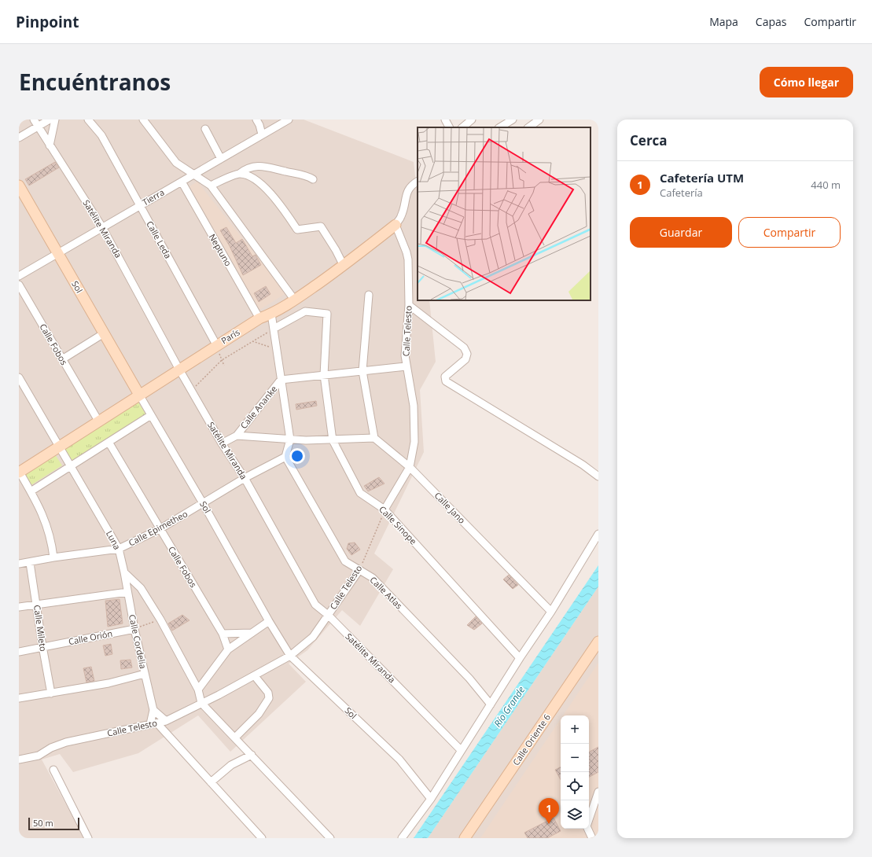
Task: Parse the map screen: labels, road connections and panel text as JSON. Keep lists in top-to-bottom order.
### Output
{
  "streets": {
    "street": [
      "Tierra",
      "Satélite Miranda",
      "Calle Leda",
      "Neptuno",
      "Sol",
      "Calle Telesto",
      "París",
      "Calle Fobos",
      "Calle Ananke",
      "Calle Jano",
      "Calle Sinope",
      "Calle Epimetheo",
      "Luna",
      "Calle Atlas",
      "Calle Mileto",
      "Calle Orión",
      "Calle Cordelia",
      "Calle Oriente 6"
    ]
  },
  "crossings": [
    ["Tierra", "Satélite Miranda"],
    ["Tierra", "Calle Leda"],
    ["Tierra", "Neptuno"],
    ["Tierra", "Sol"],
    ["Satélite Miranda", "Calle Telesto"],
    ["Satélite Miranda", "París"],
    ["Satélite Miranda", "Calle Epimetheo"],
    ["Calle Leda", "París"],
    ["Neptuno", "París"],
    ["Sol", "Calle Telesto"],
    ["Sol", "París"],
    ["Sol", "Calle Epimetheo"],
    ["Calle Telesto", "París"],
    ["Calle Telesto", "Calle Jano"],
    ["Calle Telesto", "Calle Sinope"],
    ["Calle Telesto", "Calle Atlas"],
    ["Calle Telesto", "Calle Cordelia"],
    ["París", "Calle Fobos"],
    ["París", "Luna"],
    ["Calle Fobos", "Calle Epimetheo"],
    ["Calle Epimetheo", "Luna"],
    ["Calle Epimetheo", "Calle Atlas"],
    ["Calle Epimetheo", "Calle Mileto"],
    ["Luna", "Calle Cordelia"],
    ["Calle Mileto", "Calle Orión"],
    ["Calle Orión", "Calle Cordelia"]
  ],
  "water": ["Río Grande"],
  "scale_bar": "50 m",
  "page": {
    "header": "Pinpoint",
    "nav": ["Mapa", "Capas", "Compartir"],
    "title": "Encuéntranos",
    "buttons": [
      "Cómo llegar",
      ["Guardar", "Compartir"]
    ],
    "heading": "Cerca",
    "list": [
      {
        "mark": "1",
        "name": "Cafetería UTM",
        "note": "Cafetería",
        "value": "440 m"
      }
    ],
    "map_buttons": ["+", "−"],
    "pins": "1",
    "scale": "50 m"
  }
}
